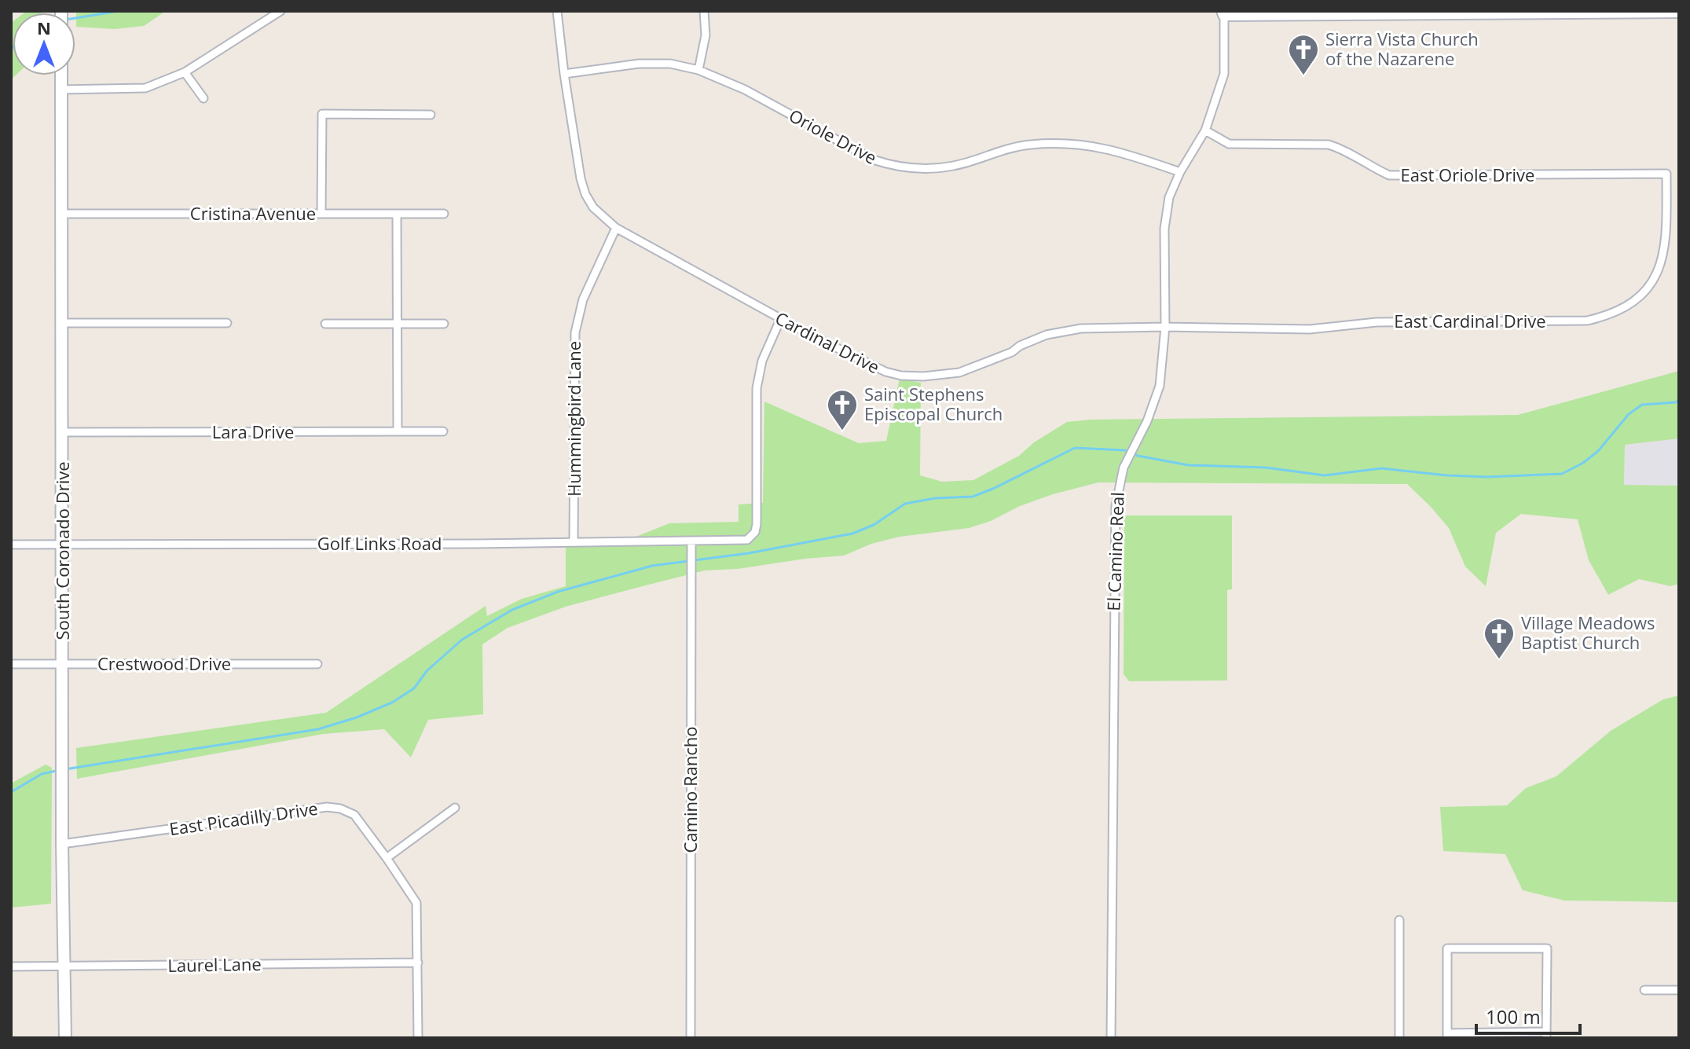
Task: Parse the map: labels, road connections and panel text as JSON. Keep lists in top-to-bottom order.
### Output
{
  "streets": {
    "street": [
      "Oriole Drive",
      "East Oriole Drive",
      "Cristina Avenue",
      "East Cardinal Drive",
      "Cardinal Drive",
      "Hummingbird Lane",
      "Lara Drive",
      "Golf Links Road",
      "South Coronado Drive",
      "El Camino Real",
      "Crestwood Drive",
      "Camino Rancho",
      "East Picadilly Drive",
      "Laurel Lane"
    ]
  },
  "crossings": [
    ["Oriole Drive", "Cardinal Drive"],
    ["Oriole Drive", "El Camino Real"],
    ["East Oriole Drive", "East Cardinal Drive"],
    ["East Oriole Drive", "El Camino Real"],
    ["Cristina Avenue", "South Coronado Drive"],
    ["East Cardinal Drive", "Cardinal Drive"],
    ["East Cardinal Drive", "El Camino Real"],
    ["Cardinal Drive", "Hummingbird Lane"],
    ["Cardinal Drive", "Golf Links Road"],
    ["Cardinal Drive", "El Camino Real"],
    ["Hummingbird Lane", "Golf Links Road"],
    ["Lara Drive", "South Coronado Drive"],
    ["Golf Links Road", "South Coronado Drive"],
    ["Golf Links Road", "Camino Rancho"],
    ["South Coronado Drive", "Crestwood Drive"],
    ["South Coronado Drive", "East Picadilly Drive"],
    ["South Coronado Drive", "Laurel Lane"],
    ["East Picadilly Drive", "Laurel Lane"]
  ],
  "places": {
    "church": ["Sierra Vista Church of the Nazarene", "Saint Stephens Episcopal Church", "Village Meadows Baptist Church"]
  },
  "scale_bar": "100 m",
  "north": "top"
}
